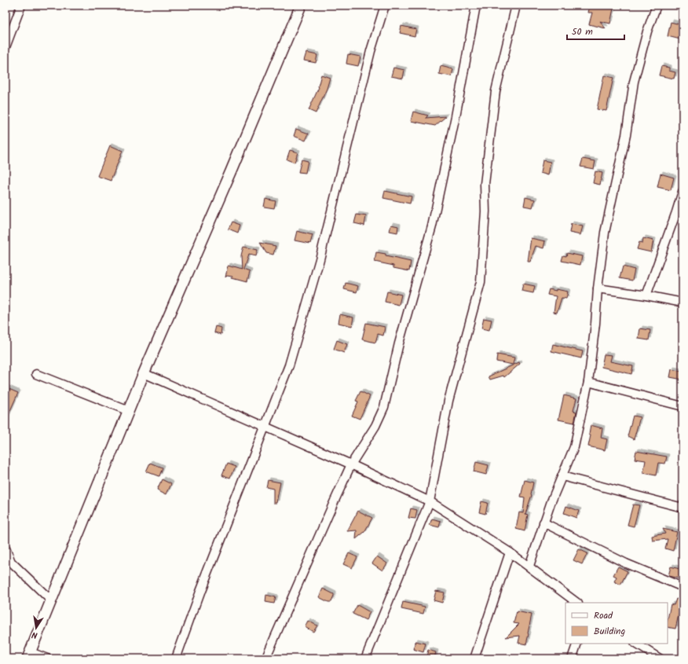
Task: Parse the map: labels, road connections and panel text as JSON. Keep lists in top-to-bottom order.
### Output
{
  "legend": ["Road", "Building"],
  "scale_bar": "50 m",
  "north": "bottom"
}
